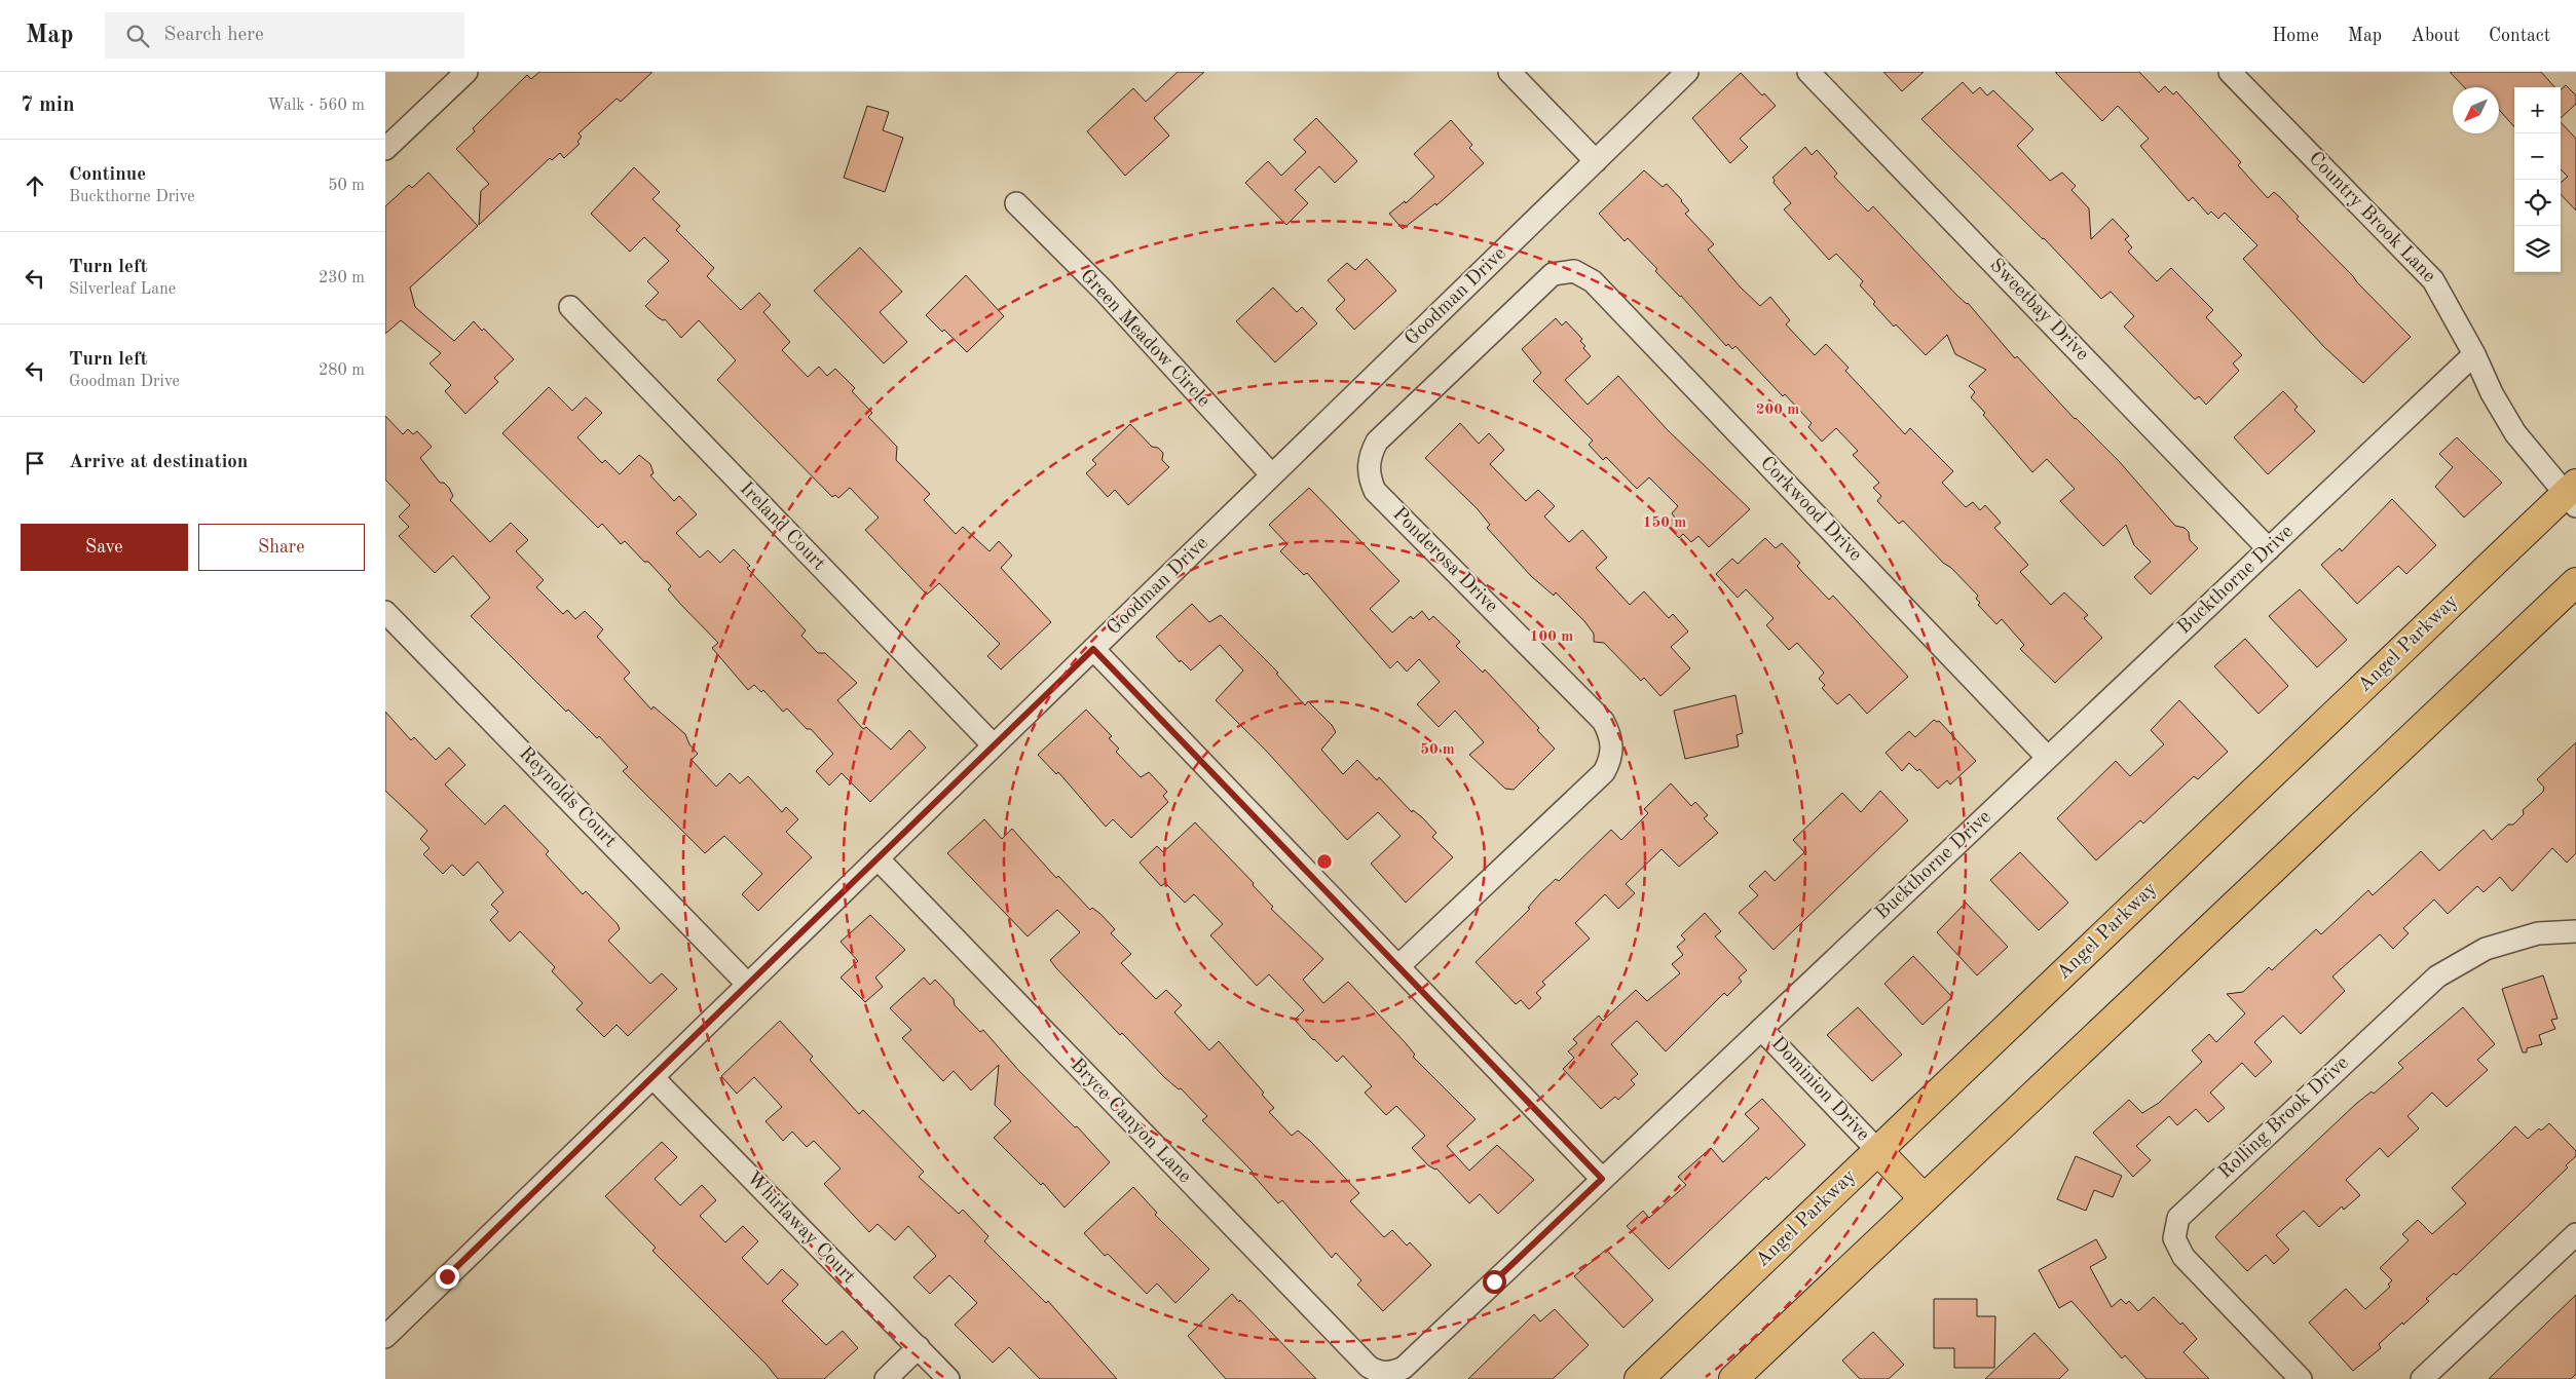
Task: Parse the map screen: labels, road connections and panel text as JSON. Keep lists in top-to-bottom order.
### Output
{
  "streets": {
    "main road": ["Angel Parkway"],
    "street": [
      "Country Brook Lane",
      "Goodman Drive",
      "Sweetbay Drive",
      "Green Meadow Circle",
      "Corkwood Drive",
      "Ireland Court",
      "Ponderosa Drive",
      "Buckthorne Drive",
      "Reynolds Court",
      "Dominion Drive",
      "Rolling Brook Drive",
      "Bryce Canyon Lane",
      "Whirlaway Court"
    ]
  },
  "crossings": [
    ["Country Brook Lane", "Buckthorne Drive"],
    ["Country Brook Lane", "Angel Parkway"],
    ["Goodman Drive", "Green Meadow Circle"],
    ["Goodman Drive", "Ireland Court"],
    ["Goodman Drive", "Reynolds Court"],
    ["Goodman Drive", "Bryce Canyon Lane"],
    ["Goodman Drive", "Whirlaway Court"],
    ["Sweetbay Drive", "Buckthorne Drive"],
    ["Corkwood Drive", "Ponderosa Drive"],
    ["Corkwood Drive", "Buckthorne Drive"],
    ["Buckthorne Drive", "Dominion Drive"],
    ["Buckthorne Drive", "Bryce Canyon Lane"],
    ["Angel Parkway", "Dominion Drive"]
  ],
  "north": "bottom left",
  "page": {
    "header": "Map",
    "search": "Search here",
    "nav": [
      "Home",
      "Map",
      "About",
      "Contact"
    ],
    "heading": ["7 min", "Walk · 560 m"],
    "map_buttons": ["+", "−"],
    "list": [
      ["Continue", "Buckthorne Drive", "50 m"],
      ["Turn left", "Silverleaf Lane", "230 m"],
      ["Turn left", "Goodman Drive", "280 m"],
      "Arrive at destination"
    ],
    "buttons": ["Save", "Share"]
  },
  "rings": [
    "200 m",
    "150 m",
    "100 m",
    "50 m"
  ]
}
